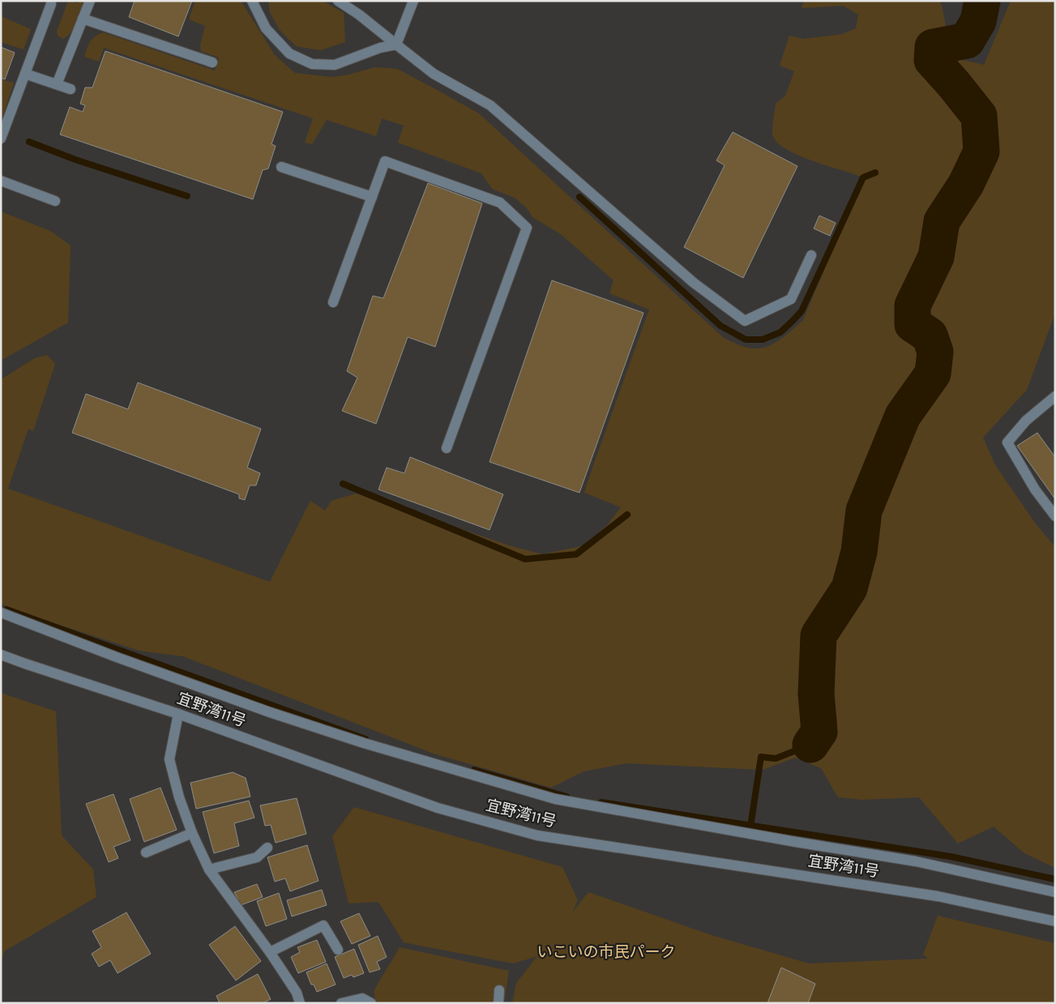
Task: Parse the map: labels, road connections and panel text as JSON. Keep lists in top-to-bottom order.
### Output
{
  "streets": {
    "street": ["宜野湾11号"]
  },
  "parks": ["いこいの市民パーク"]
}
